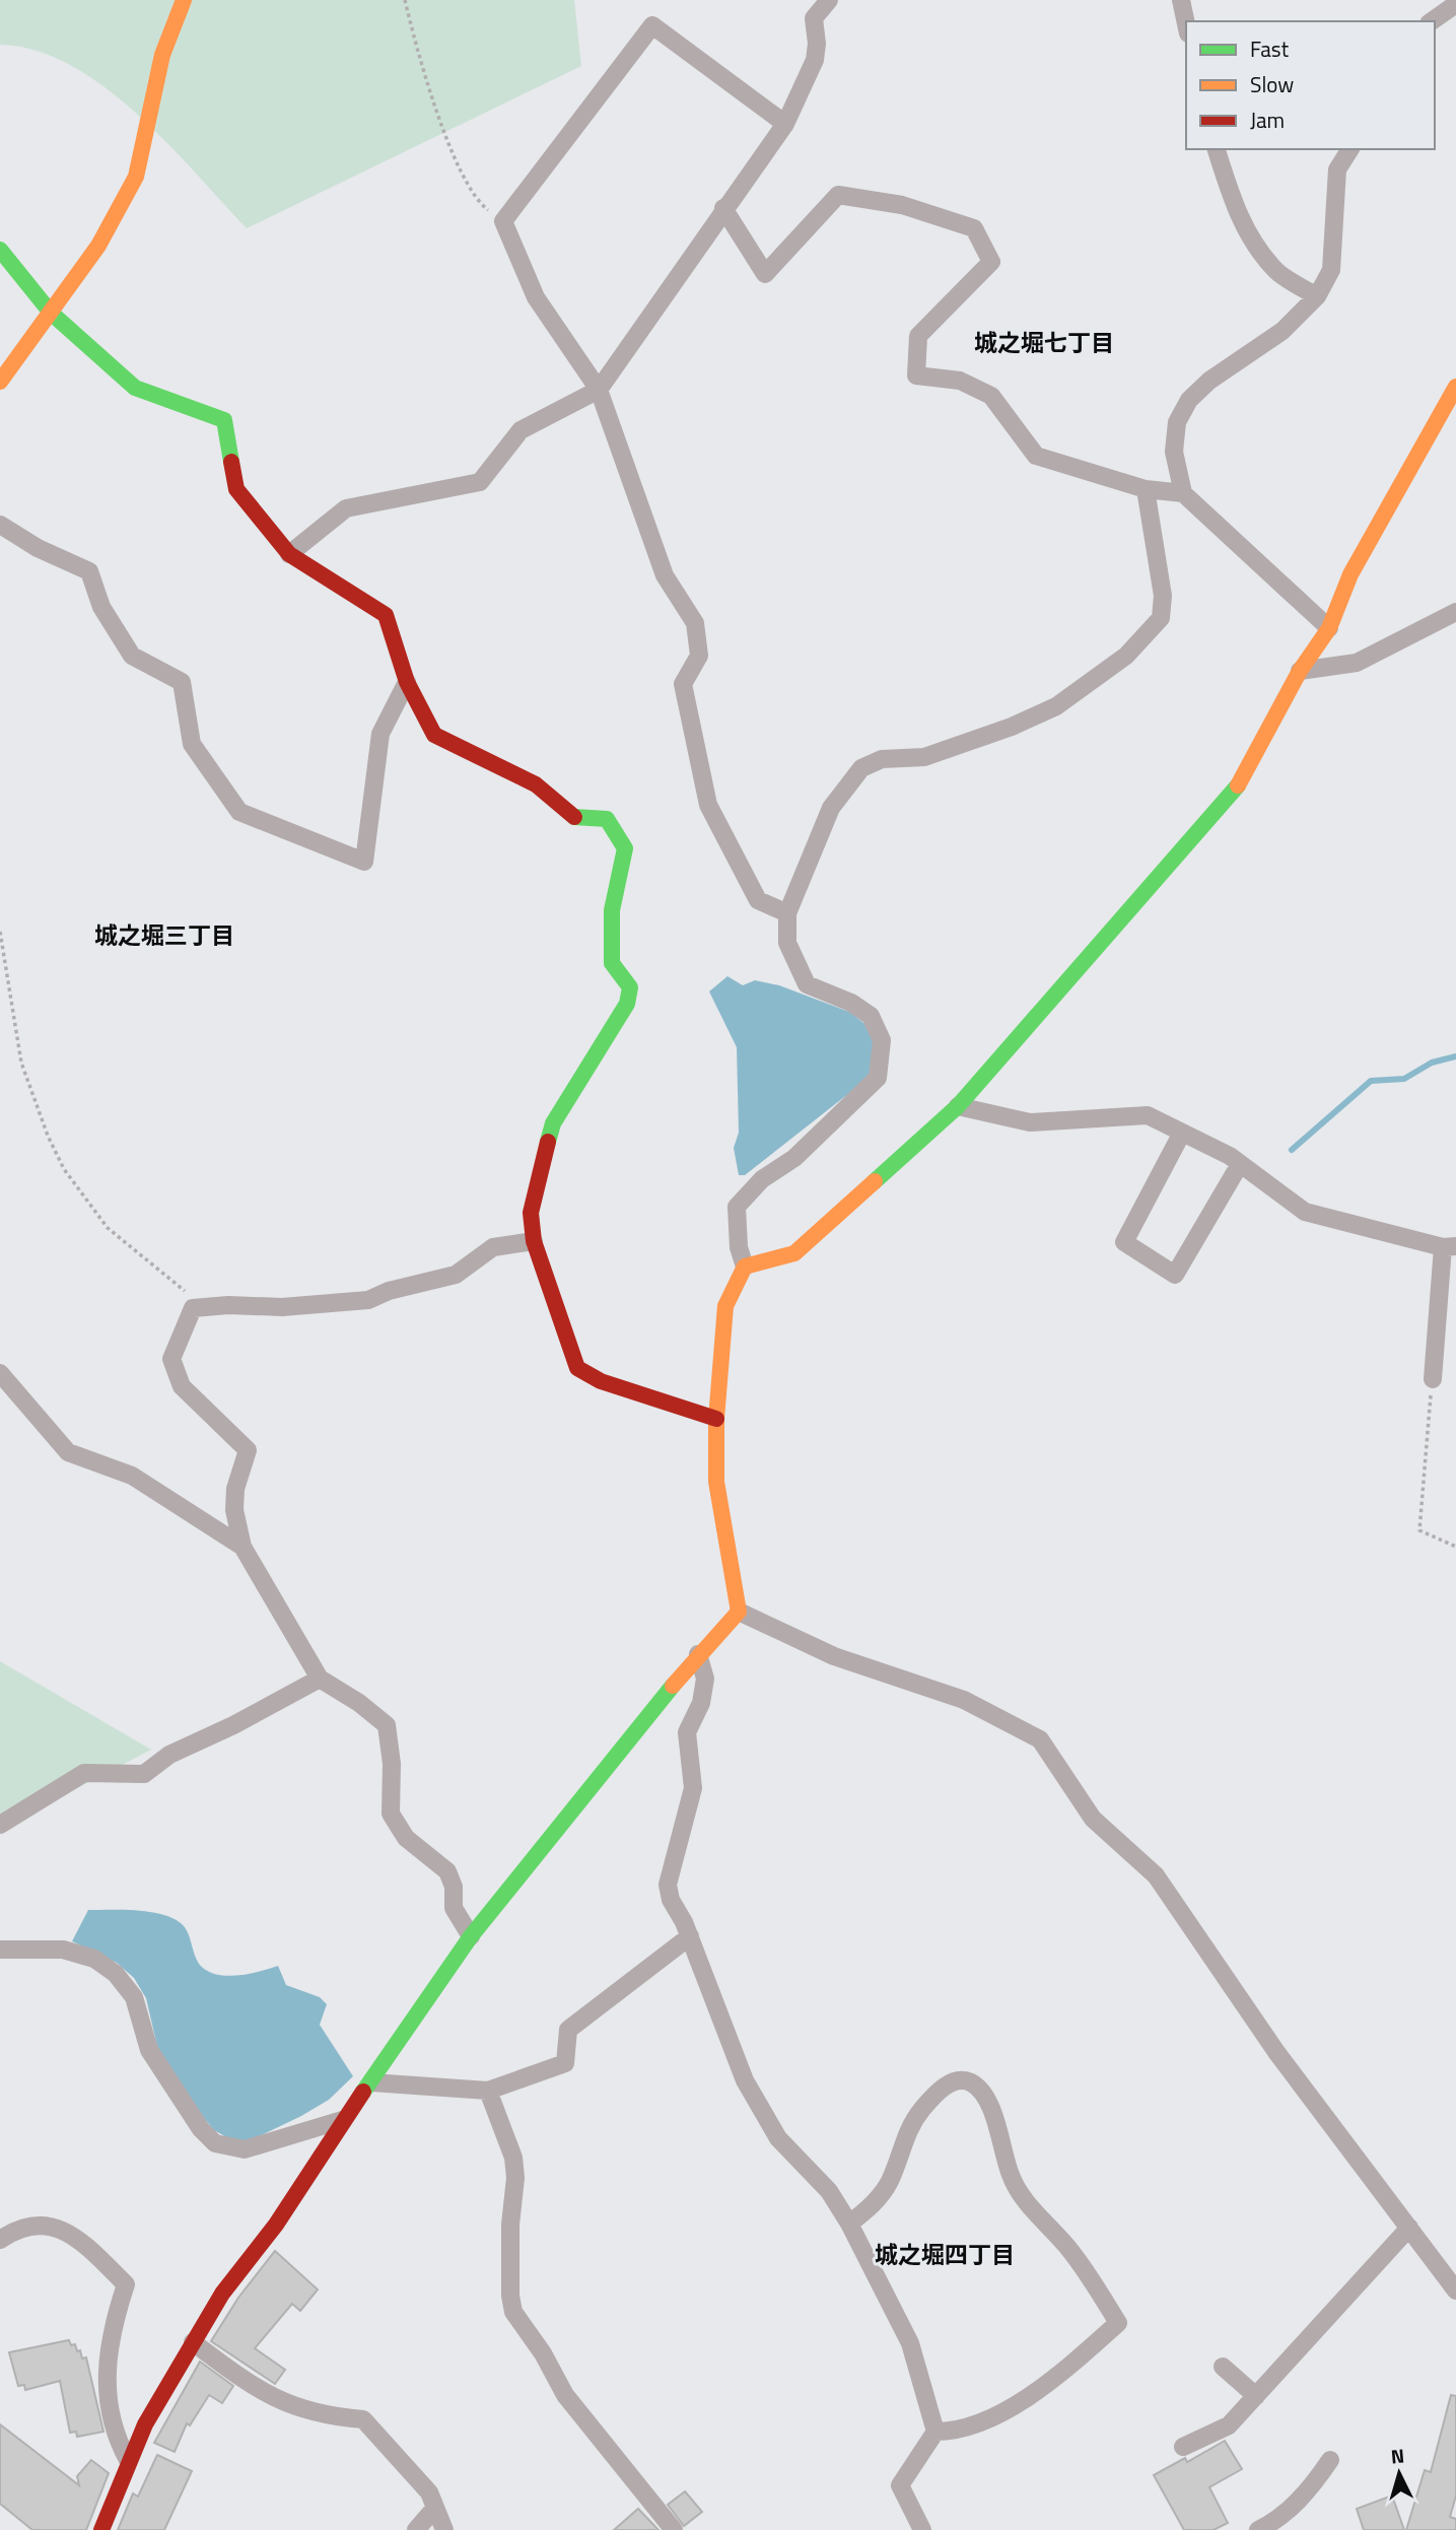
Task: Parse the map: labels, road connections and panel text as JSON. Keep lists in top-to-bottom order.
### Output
{
  "districts": ["城之堀七丁目", "城之堀三丁目", "城之堀四丁目"],
  "legend": ["Fast", "Slow", "Jam"],
  "north": "top"
}
